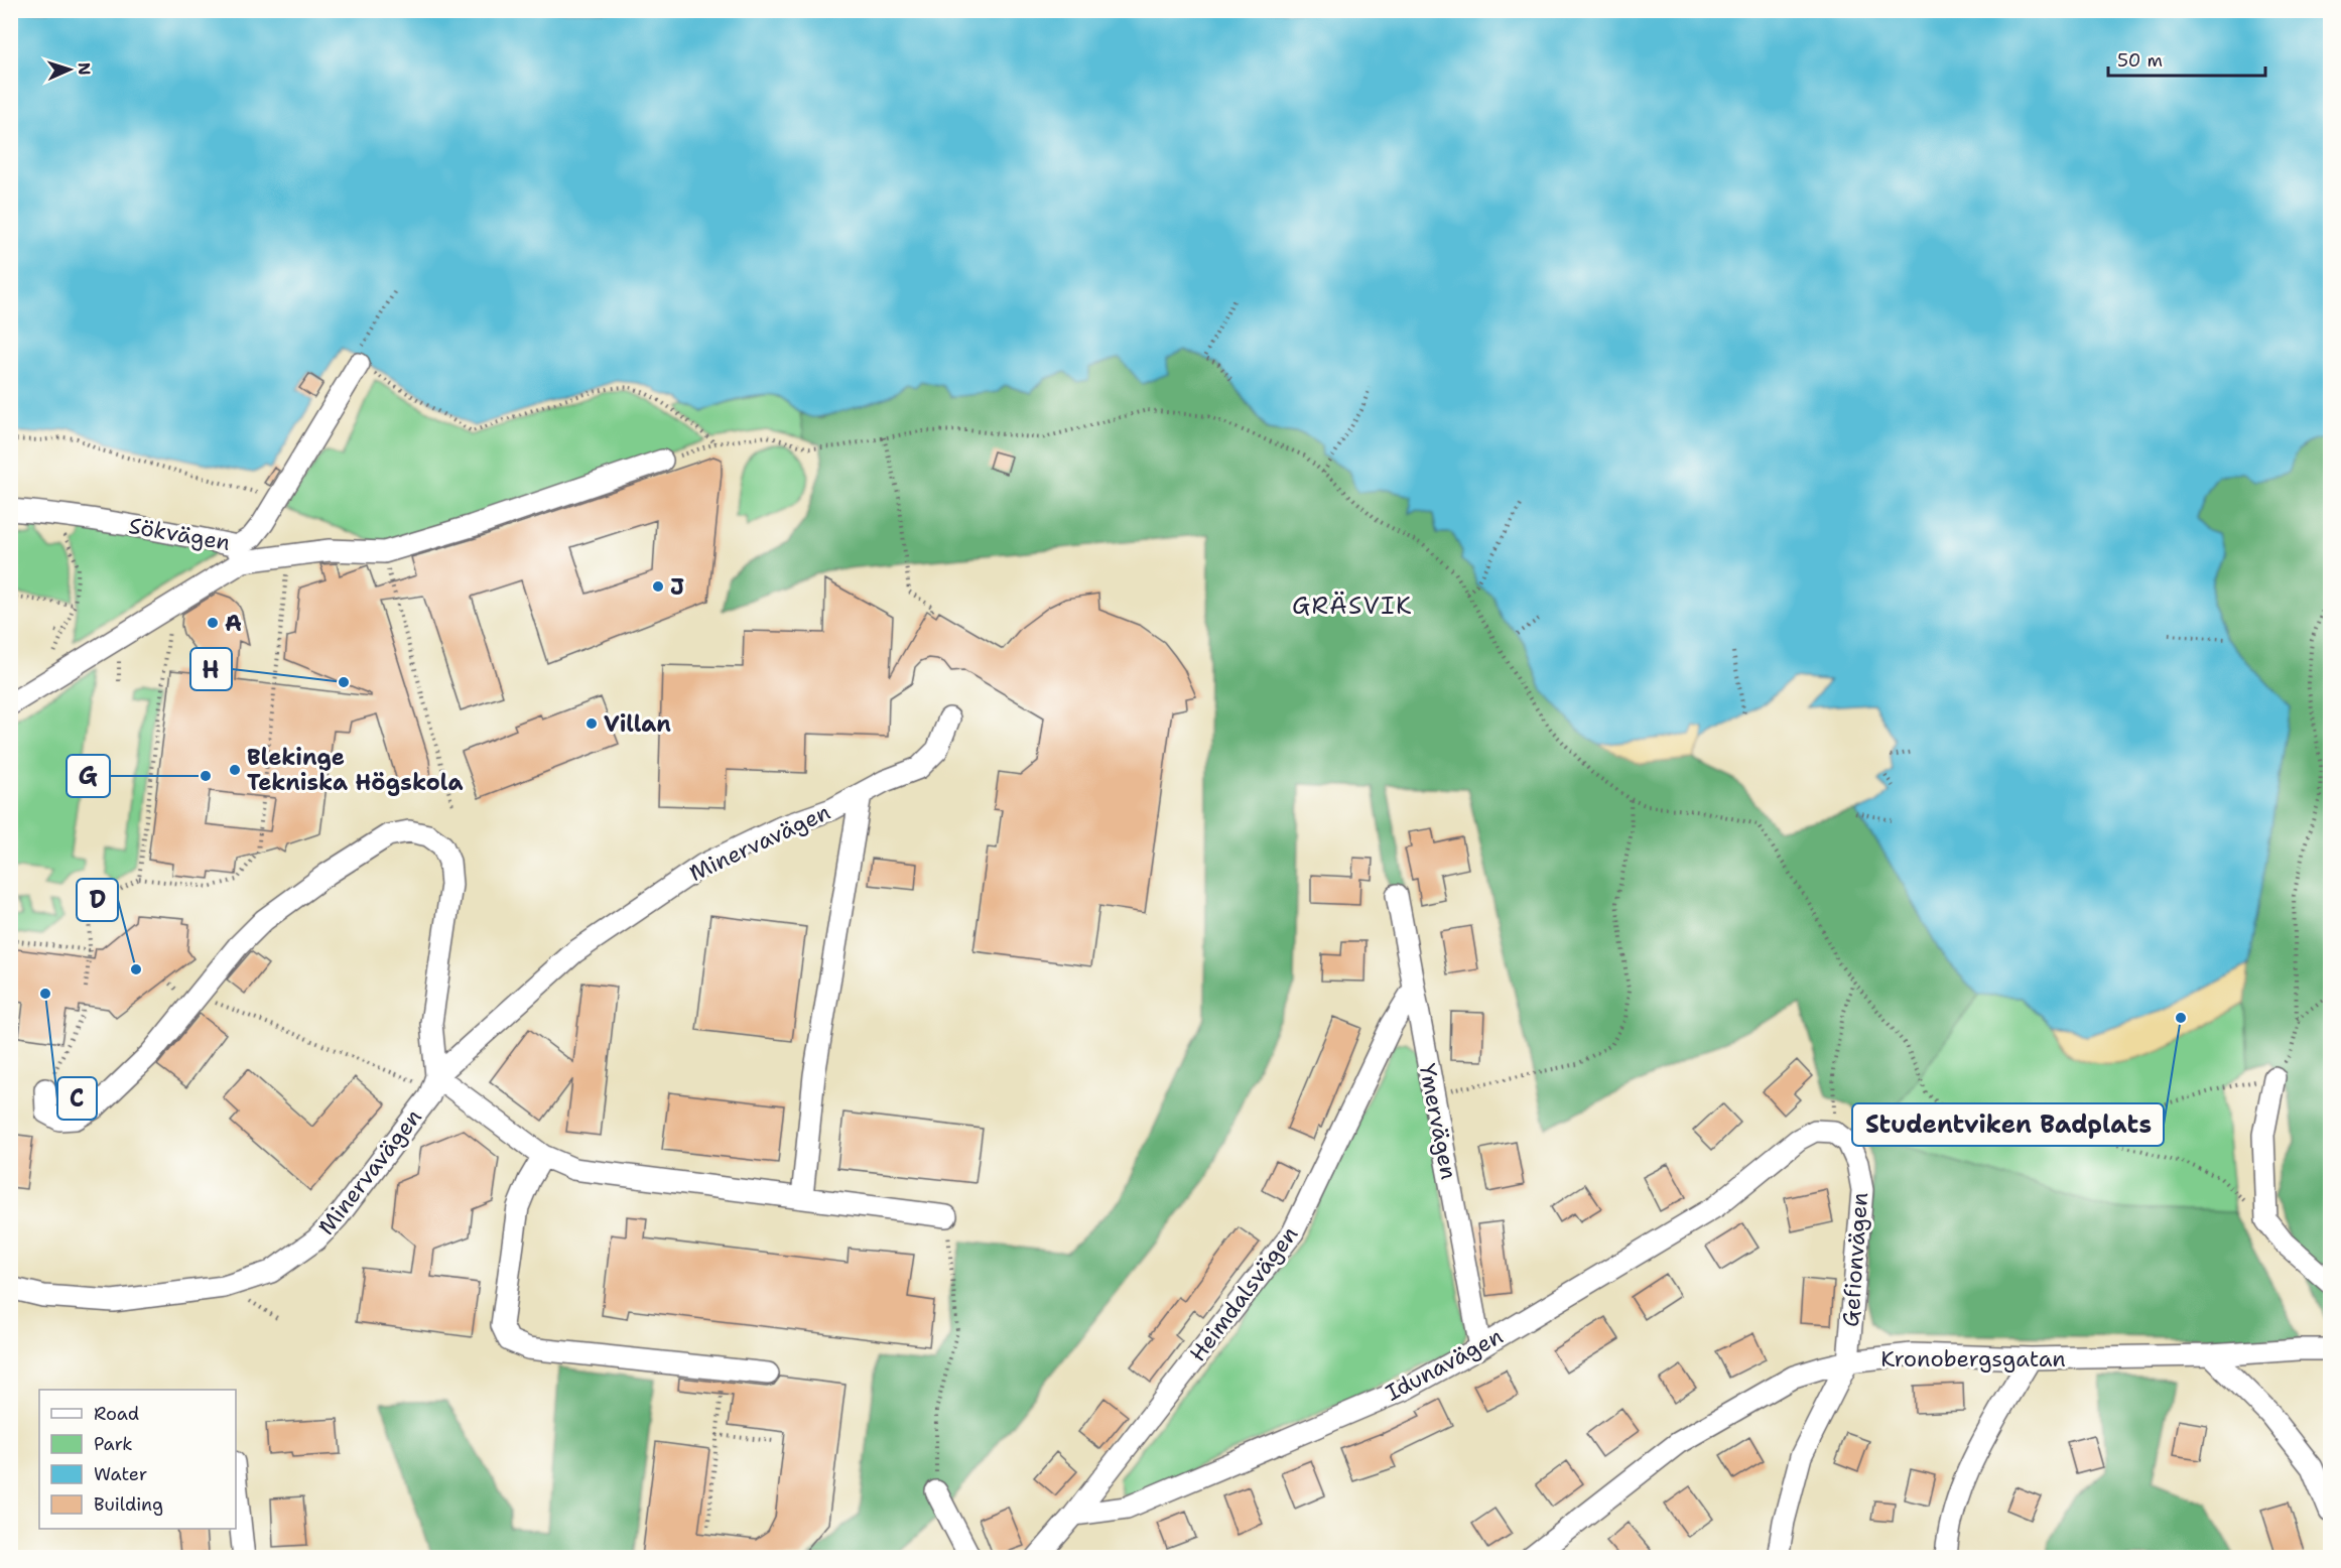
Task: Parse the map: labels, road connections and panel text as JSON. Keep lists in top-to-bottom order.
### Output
{
  "streets": {
    "street": [
      "Sökvägen",
      "Minervavägen",
      "Ymervägen",
      "Gefionvägen",
      "Heimdalsvägen",
      "Kronobergsgatan",
      "Idunavägen"
    ]
  },
  "crossings": [
    ["Ymervägen", "Heimdalsvägen"],
    ["Ymervägen", "Idunavägen"],
    ["Gefionvägen", "Kronobergsgatan"],
    ["Gefionvägen", "Idunavägen"],
    ["Heimdalsvägen", "Idunavägen"]
  ],
  "districts": ["GRÄSVIK"],
  "places": [
    "J",
    "A",
    "H",
    "Villan",
    "Blekinge Tekniska Högskola",
    "G",
    "D",
    "C",
    "Studentviken Badplats"
  ],
  "legend": [
    "Road",
    "Park",
    "Water",
    "Building"
  ],
  "scale_bar": "50 m",
  "north": "right"
}
